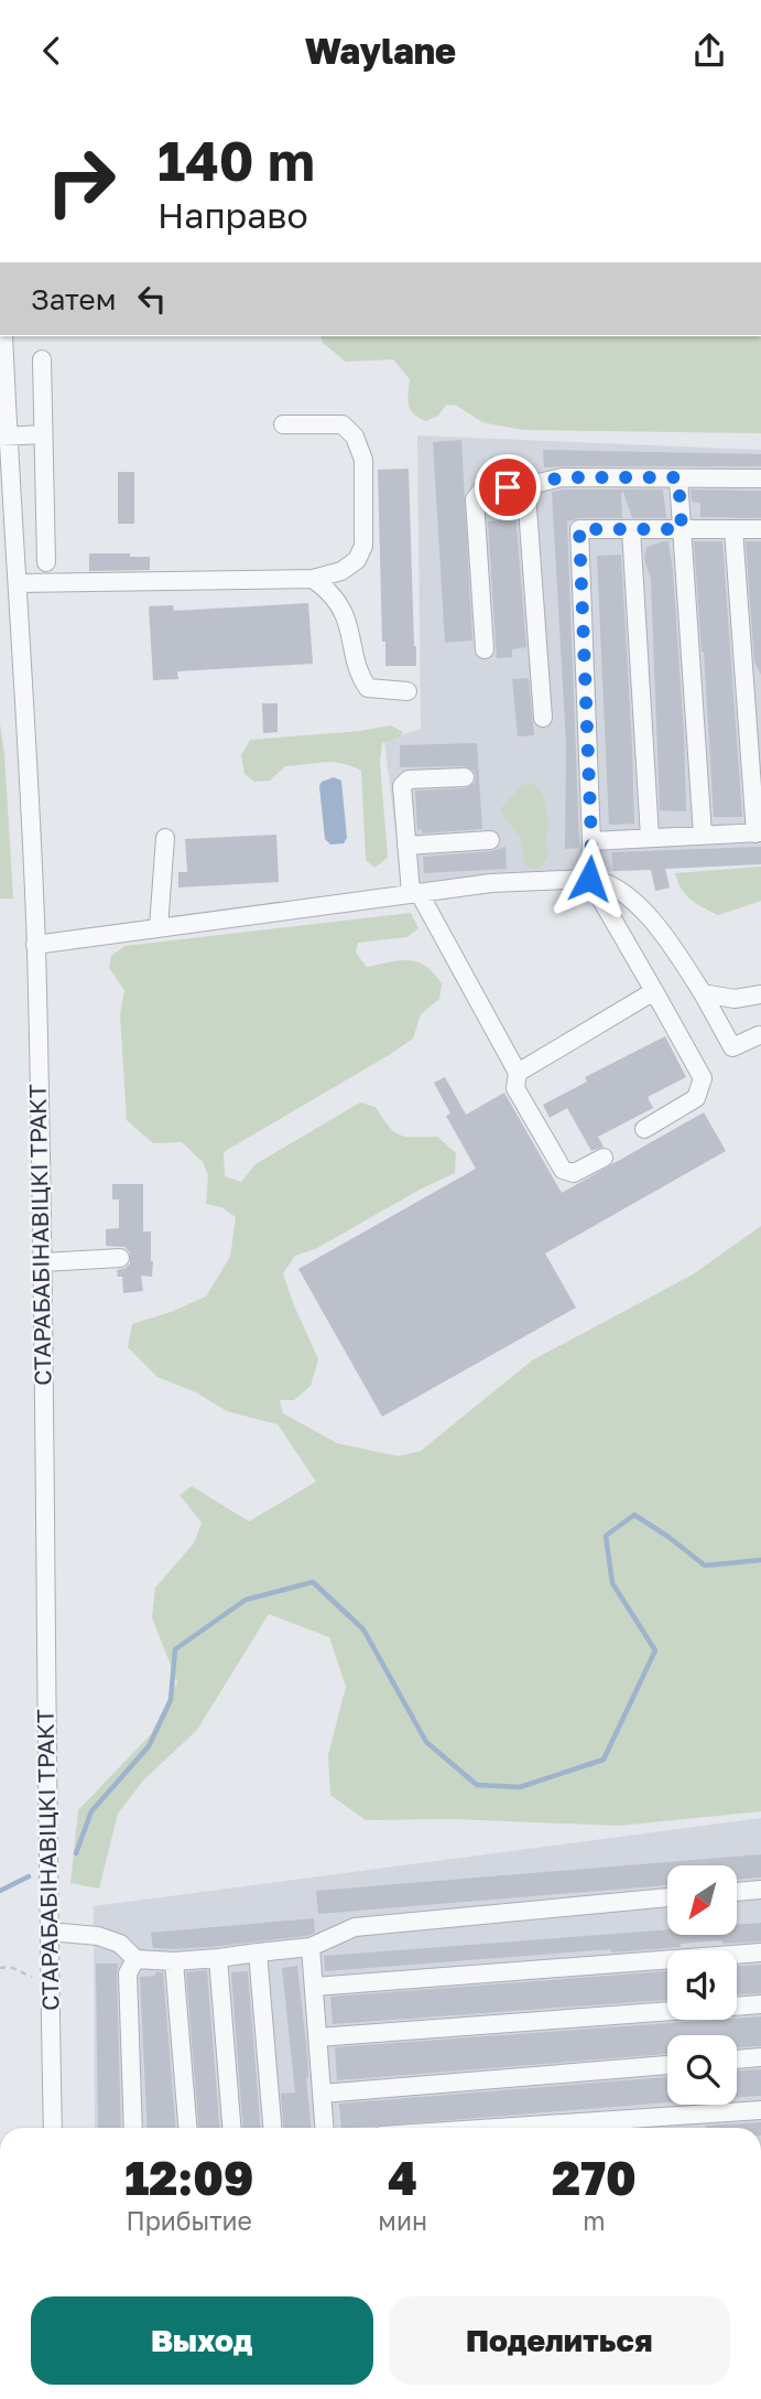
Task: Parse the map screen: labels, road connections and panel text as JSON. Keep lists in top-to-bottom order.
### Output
{
  "streets": {
    "street": ["СТАРАБАБІНАВІЦКІ ТРАКТ"]
  },
  "north": "bottom left",
  "page": {
    "header": "Waylane",
    "turn": ["140 m", "Направо"],
    "then": "Затем",
    "eta": [
      "12:09",
      "Прибытие",
      "4",
      "мин",
      "270",
      "m"
    ],
    "buttons": ["Выход", "Поделиться"]
  }
}
